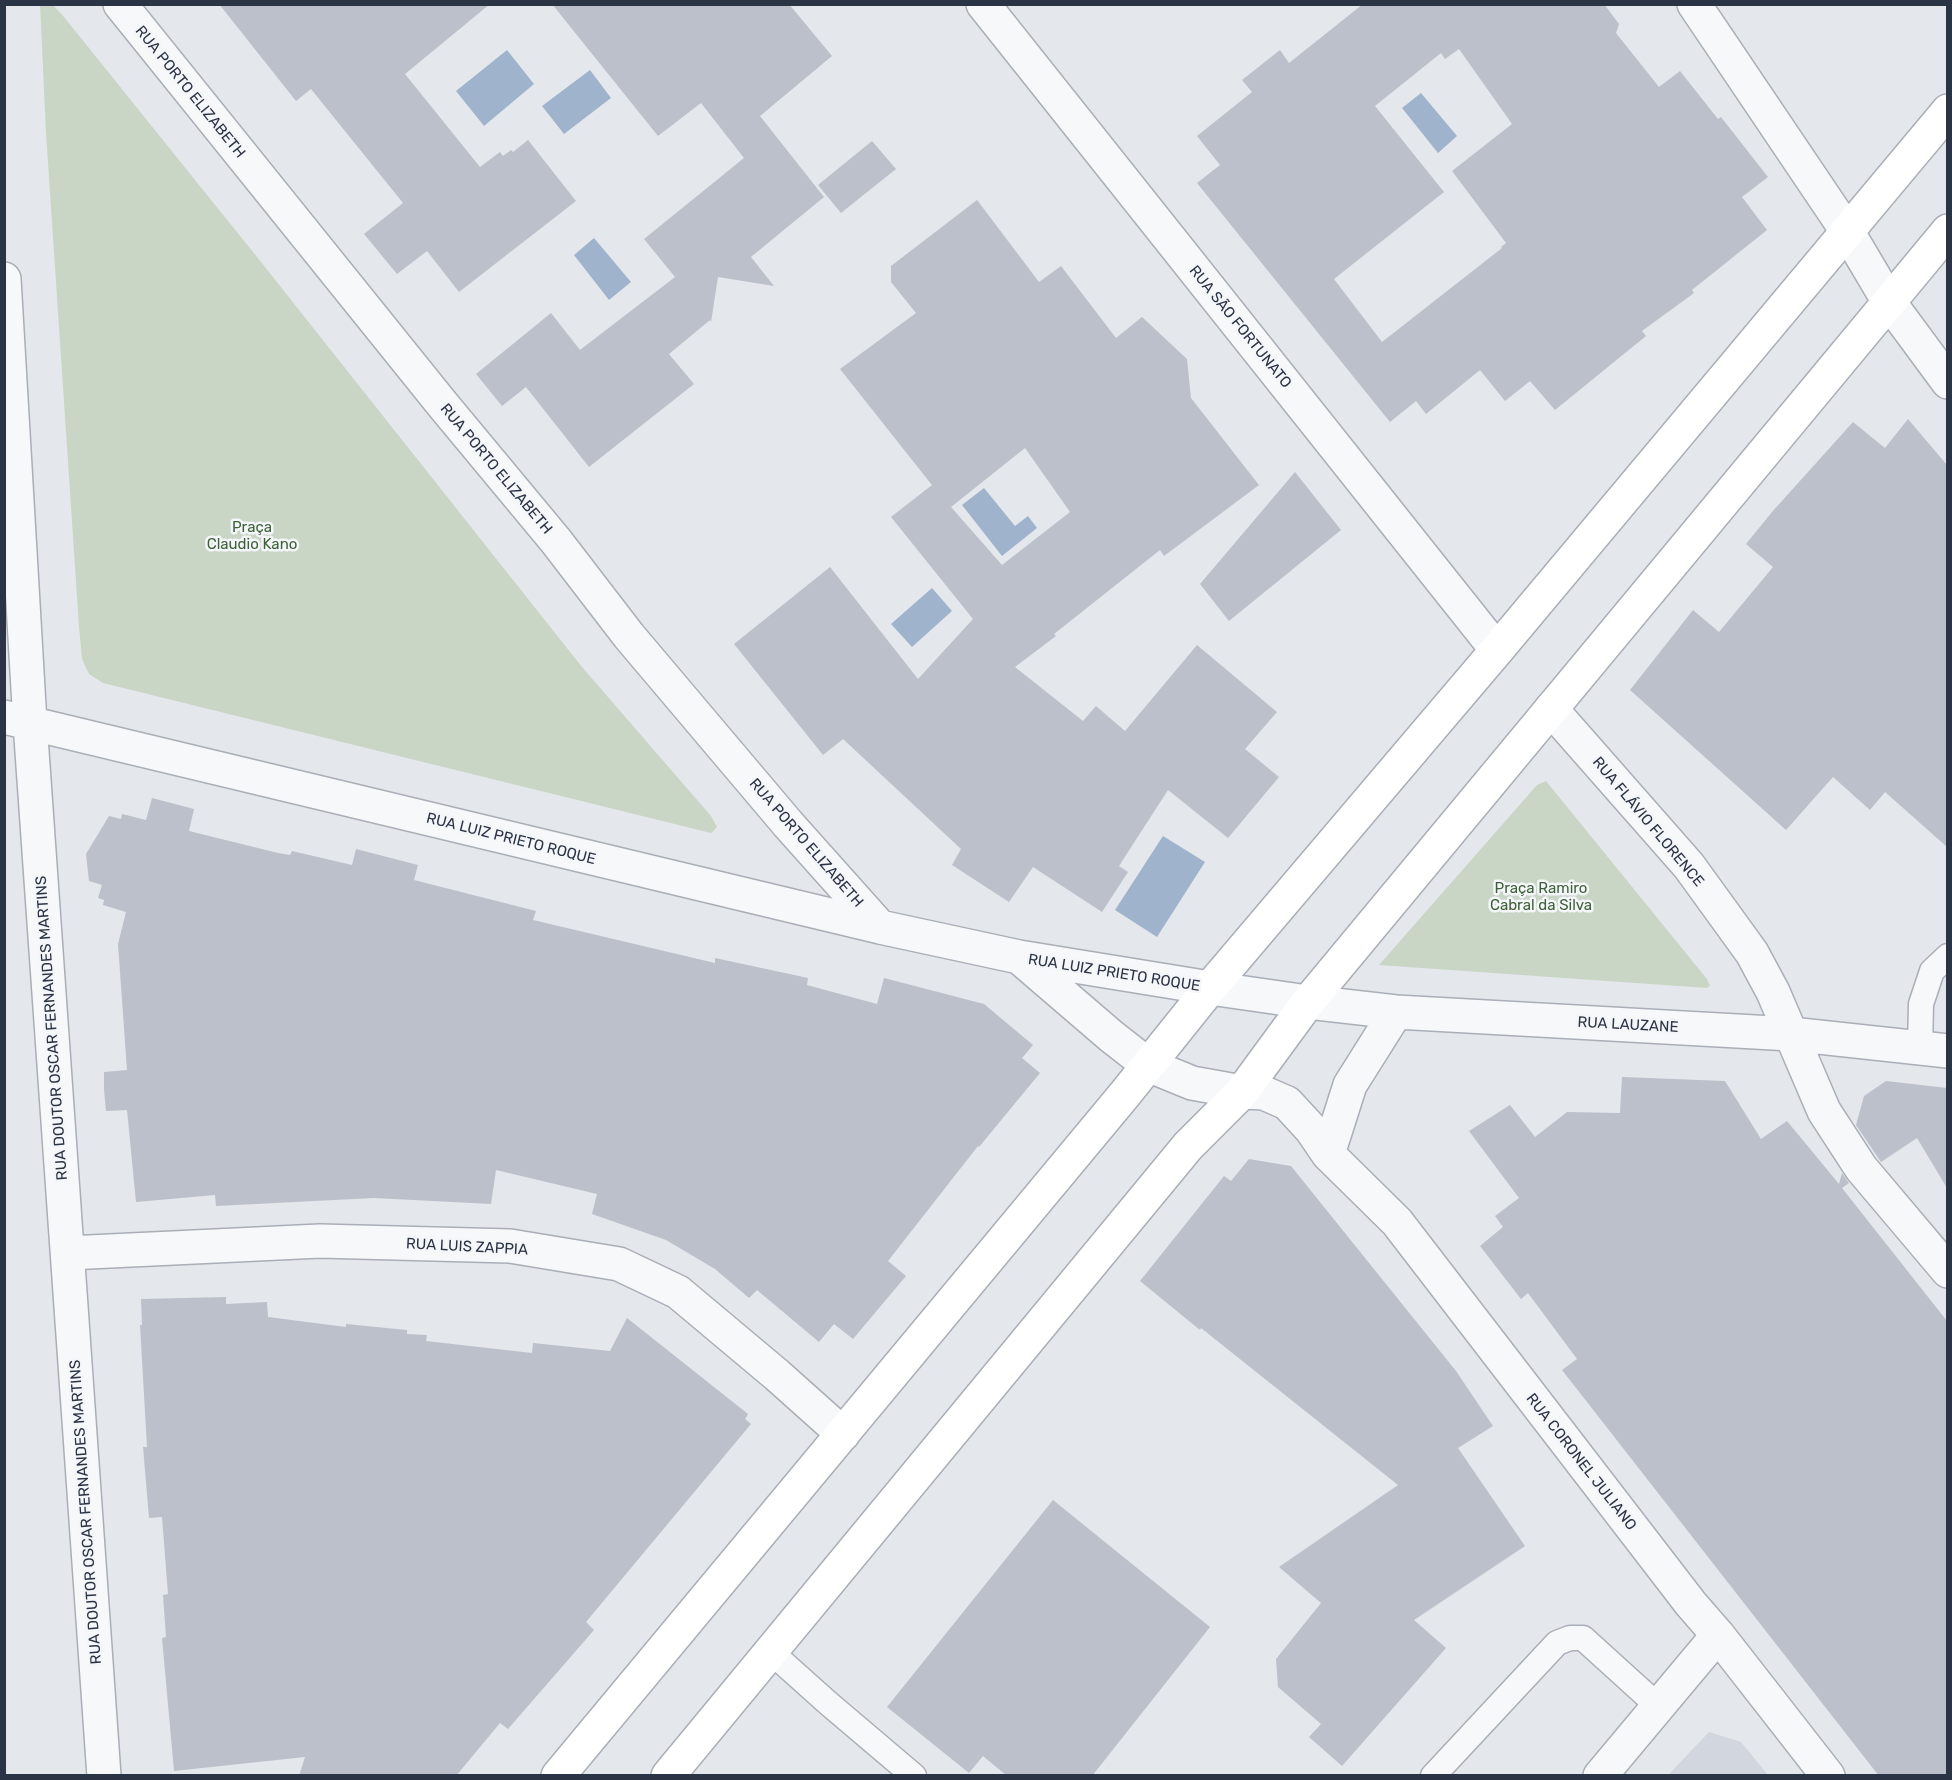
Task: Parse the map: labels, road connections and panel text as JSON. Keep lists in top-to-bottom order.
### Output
{
  "streets": {
    "street": [
      "RUA PORTO ELIZABETH",
      "RUA SÃO FORTUNATO",
      "RUA FLÁVIO FLORENCE",
      "RUA LUIZ PRIETO ROQUE",
      "RUA LAUZANE",
      "RUA DOUTOR OSCAR FERNANDES MARTINS",
      "RUA LUIS ZAPPIA",
      "RUA CORONEL JULIANO"
    ]
  },
  "crossings": [
    ["RUA PORTO ELIZABETH", "RUA LUIZ PRIETO ROQUE"],
    ["RUA FLÁVIO FLORENCE", "RUA LAUZANE"],
    ["RUA LUIZ PRIETO ROQUE", "RUA LAUZANE"],
    ["RUA LUIZ PRIETO ROQUE", "RUA DOUTOR OSCAR FERNANDES MARTINS"],
    ["RUA LUIZ PRIETO ROQUE", "RUA CORONEL JULIANO"],
    ["RUA DOUTOR OSCAR FERNANDES MARTINS", "RUA LUIS ZAPPIA"]
  ],
  "parks": ["Praça Claudio Kano", "Praça Ramiro Cabral da Silva"]
}
